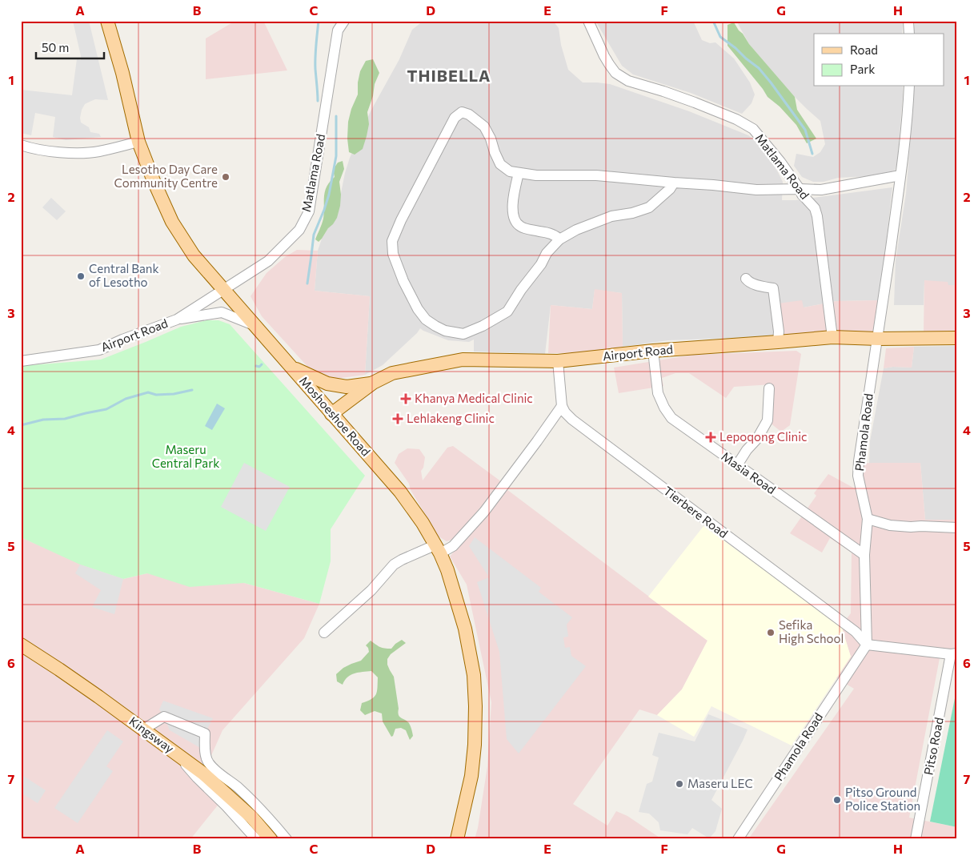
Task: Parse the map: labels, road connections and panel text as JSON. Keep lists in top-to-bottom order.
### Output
{
  "streets": {
    "main road": ["Airport Road", "Moshoeshoe Road", "Kingsway"],
    "street": [
      "Matlama Road",
      "Phamola Road",
      "Masia Road",
      "Tierbere Road",
      "Pitso Road"
    ]
  },
  "crossings": [
    ["Matlama Road", "Airport Road"],
    ["Matlama Road", "Moshoeshoe Road"],
    ["Airport Road", "Moshoeshoe Road"],
    ["Airport Road", "Phamola Road"],
    ["Airport Road", "Masia Road"],
    ["Phamola Road", "Masia Road"],
    ["Phamola Road", "Tierbere Road"]
  ],
  "districts": ["THIBELLA"],
  "parks": ["Maseru Central Park"],
  "places": {
    "other": [
      "Lesotho Day Care Community Centre",
      "Central Bank of Lesotho",
      "Sefika High School",
      "Maseru LEC",
      "Pitso Ground Police Station"
    ],
    "health": ["Khanya Medical Clinic", "Lehlakeng Clinic", "Lepoqong Clinic"]
  },
  "legend": ["Road", "Park"],
  "scale_bar": "50 m",
  "grid": {
    "columns": [
      "A",
      "B",
      "C",
      "D",
      "E",
      "F",
      "G",
      "H"
    ],
    "rows": [
      "1",
      "2",
      "3",
      "4",
      "5",
      "6",
      "7"
    ]
  }
}
